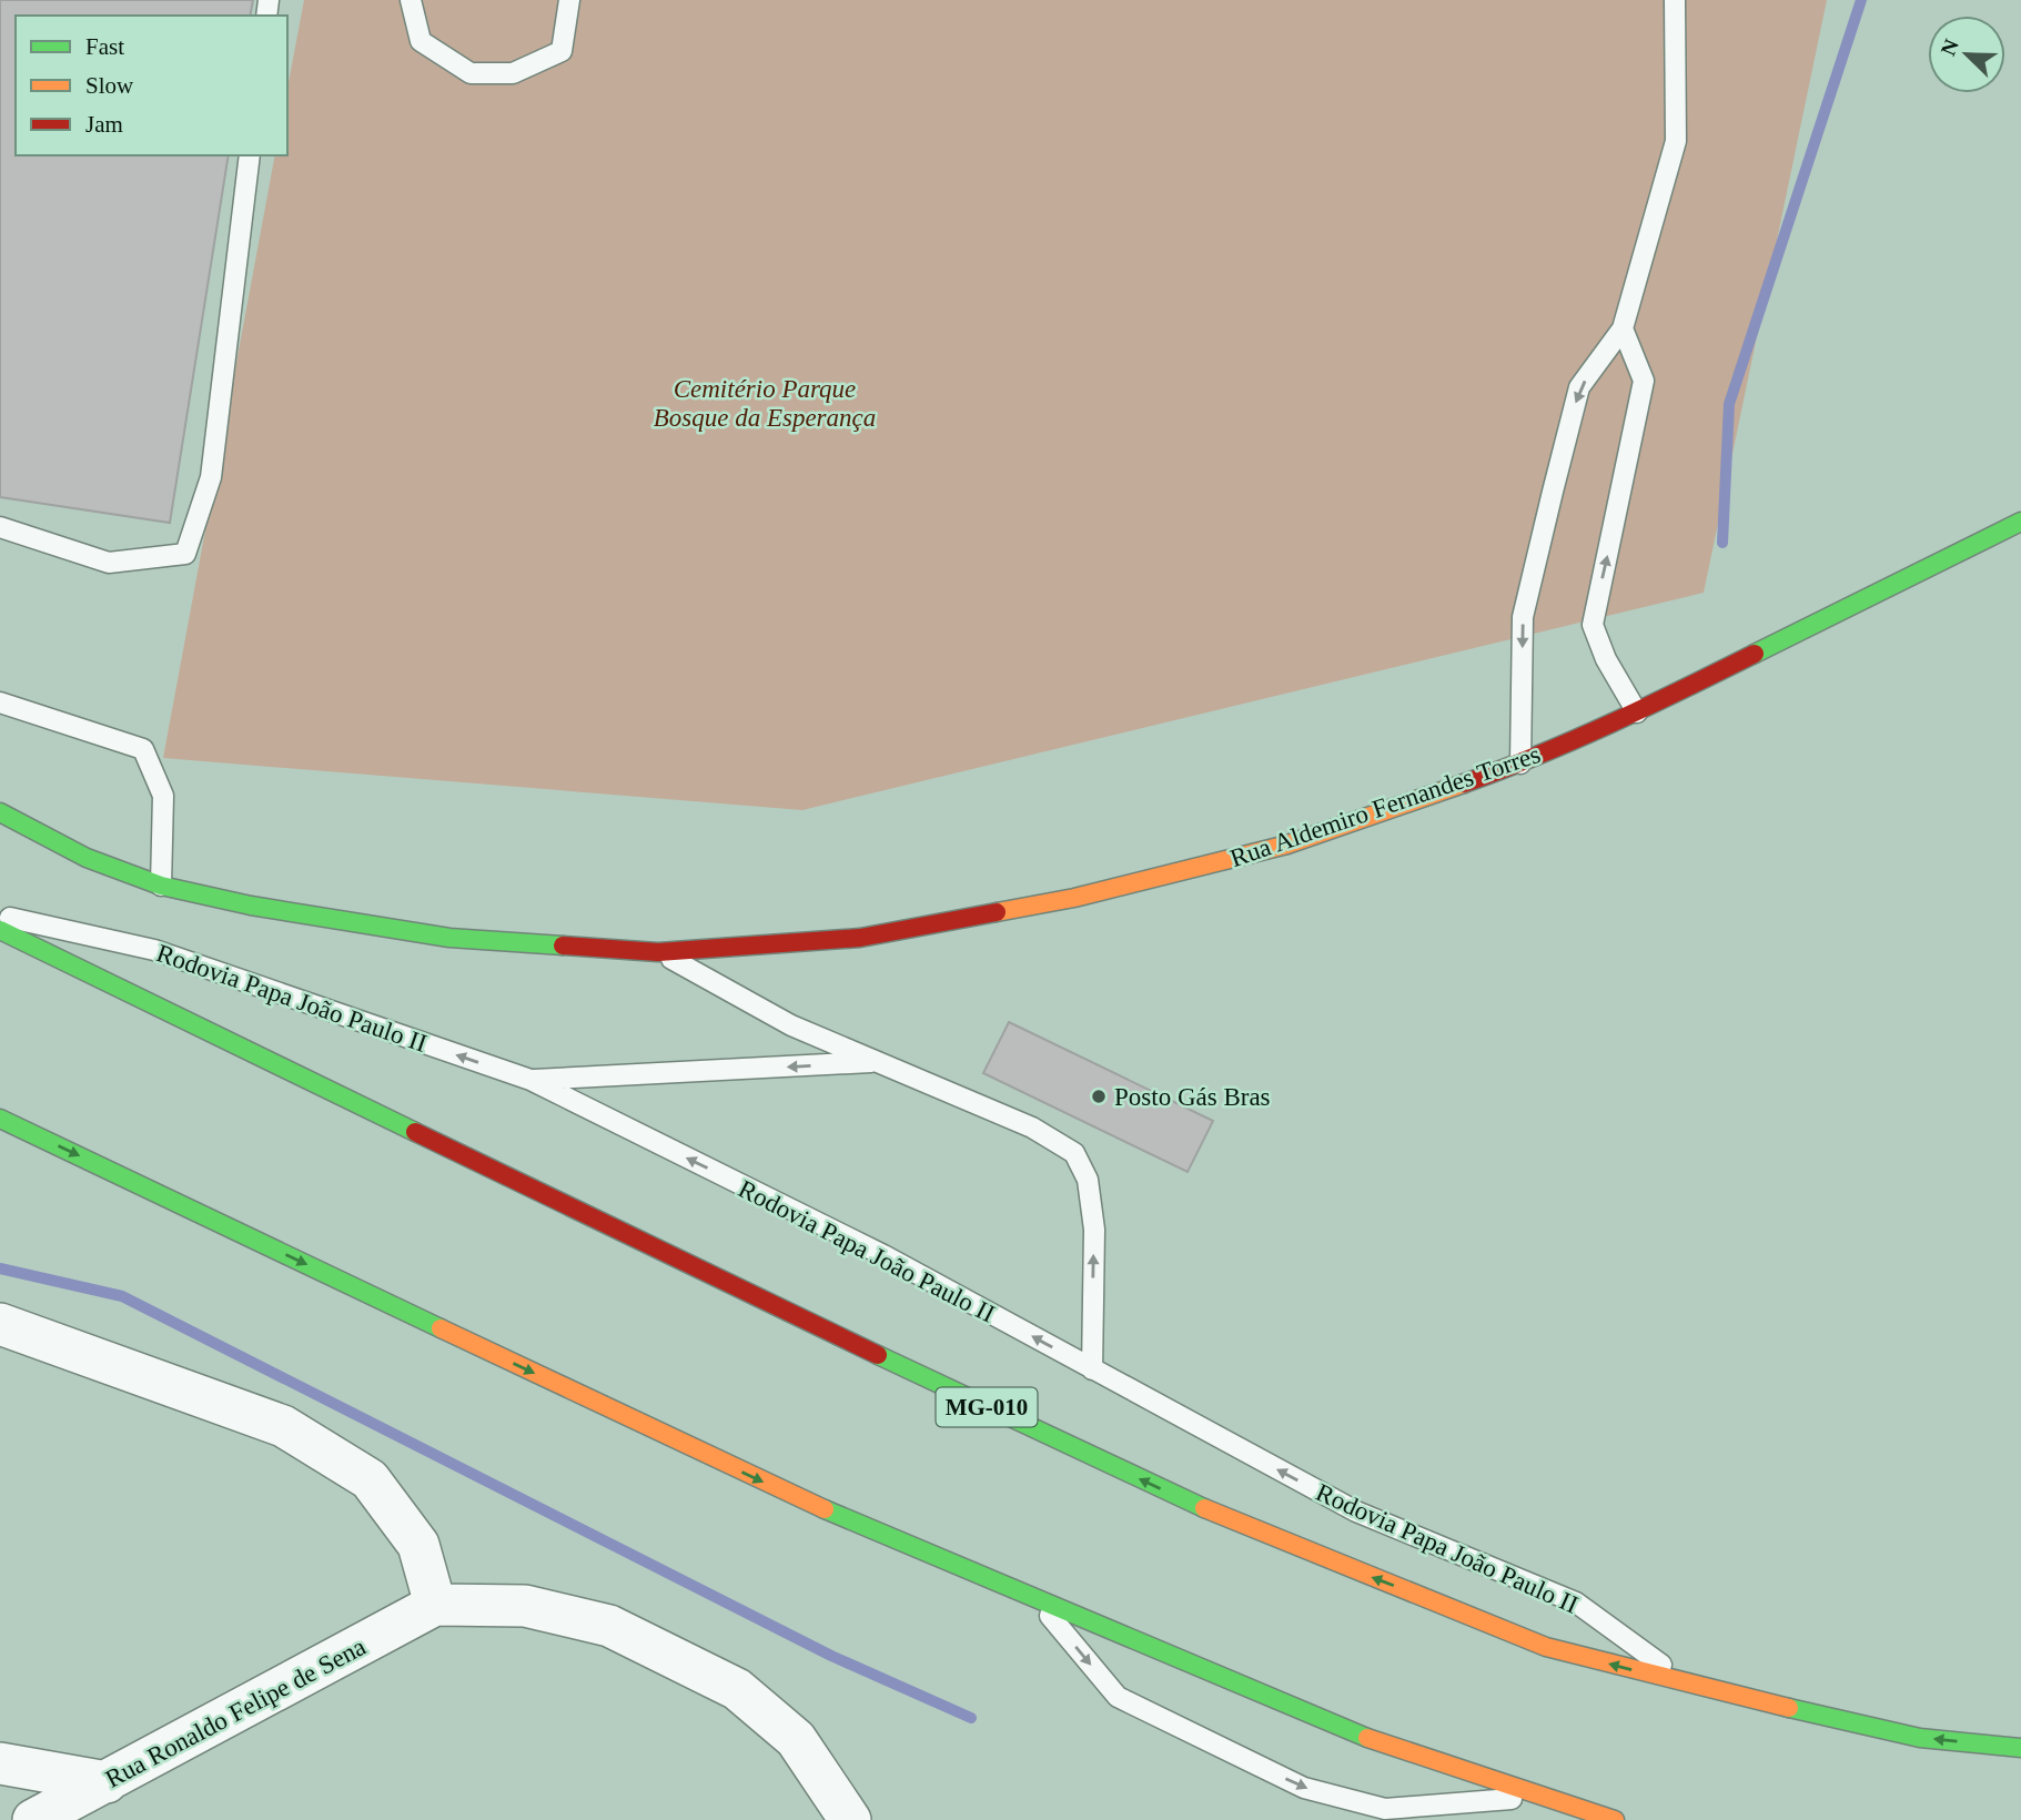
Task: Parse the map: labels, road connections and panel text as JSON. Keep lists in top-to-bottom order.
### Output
{
  "streets": {
    "main road": ["Rua Aldemiro Fernandes Torres", "Rodovia Papa João Paulo II", "MG-010"],
    "street": ["Rua Ronaldo Felipe de Sena"]
  },
  "crossings": [
    ["Rua Aldemiro Fernandes Torres", "Rodovia Papa João Paulo II"]
  ],
  "one_way": ["Rodovia Papa João Paulo II"],
  "parks": ["Cemitério Parque Bosque da Esperança"],
  "places": ["Posto Gás Bras"],
  "legend": ["Fast", "Slow", "Jam"],
  "north": "top left"
}
